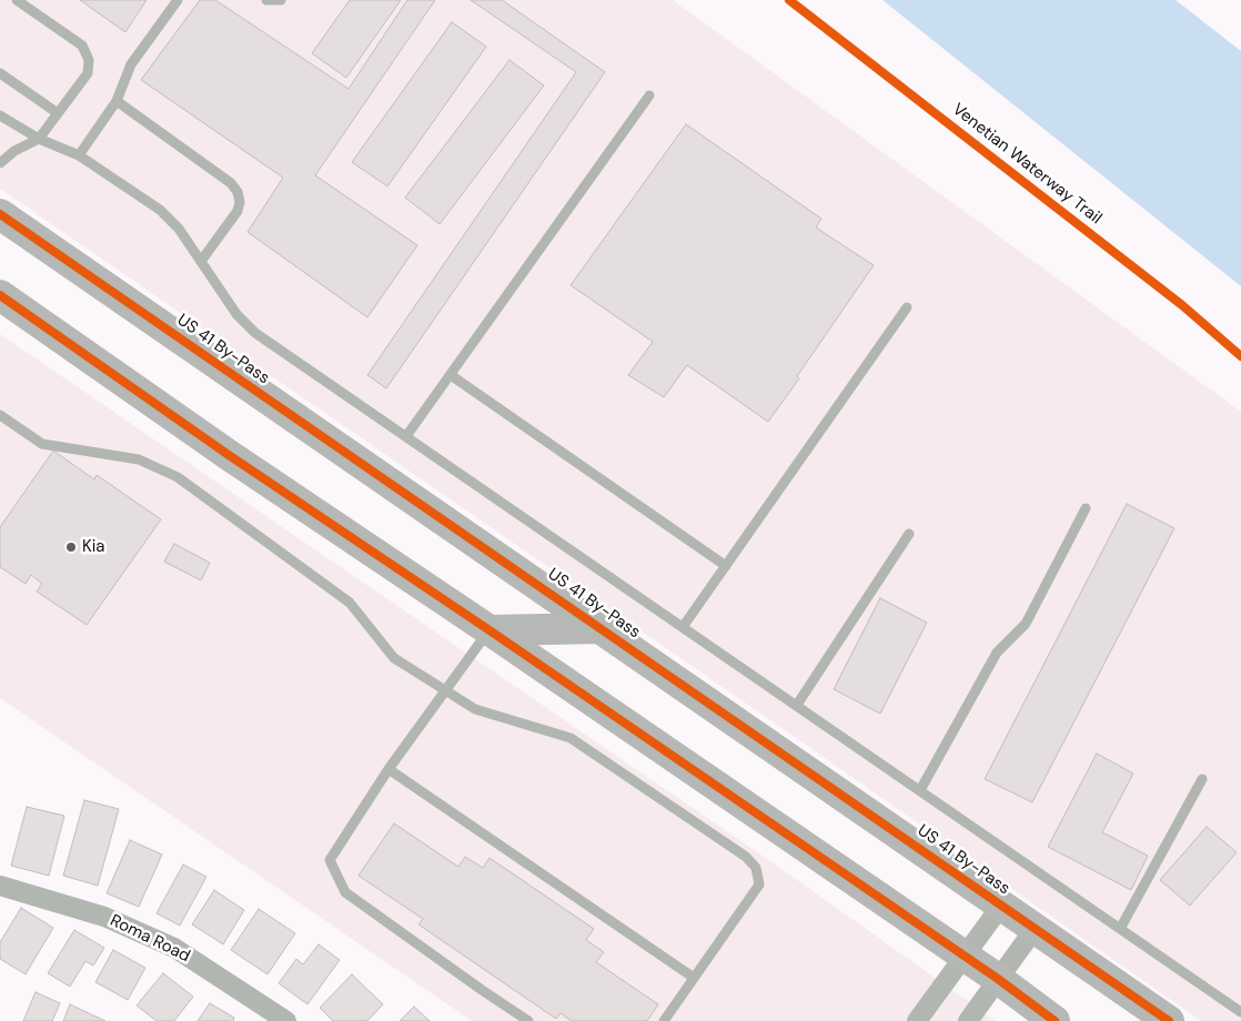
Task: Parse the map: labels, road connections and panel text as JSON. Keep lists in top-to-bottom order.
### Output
{
  "streets": {
    "main road": ["US 41 By-Pass"],
    "street": ["Roma Road"],
    "cycle path": ["Venetian Waterway Trail"]
  },
  "places": ["Kia"]
}
